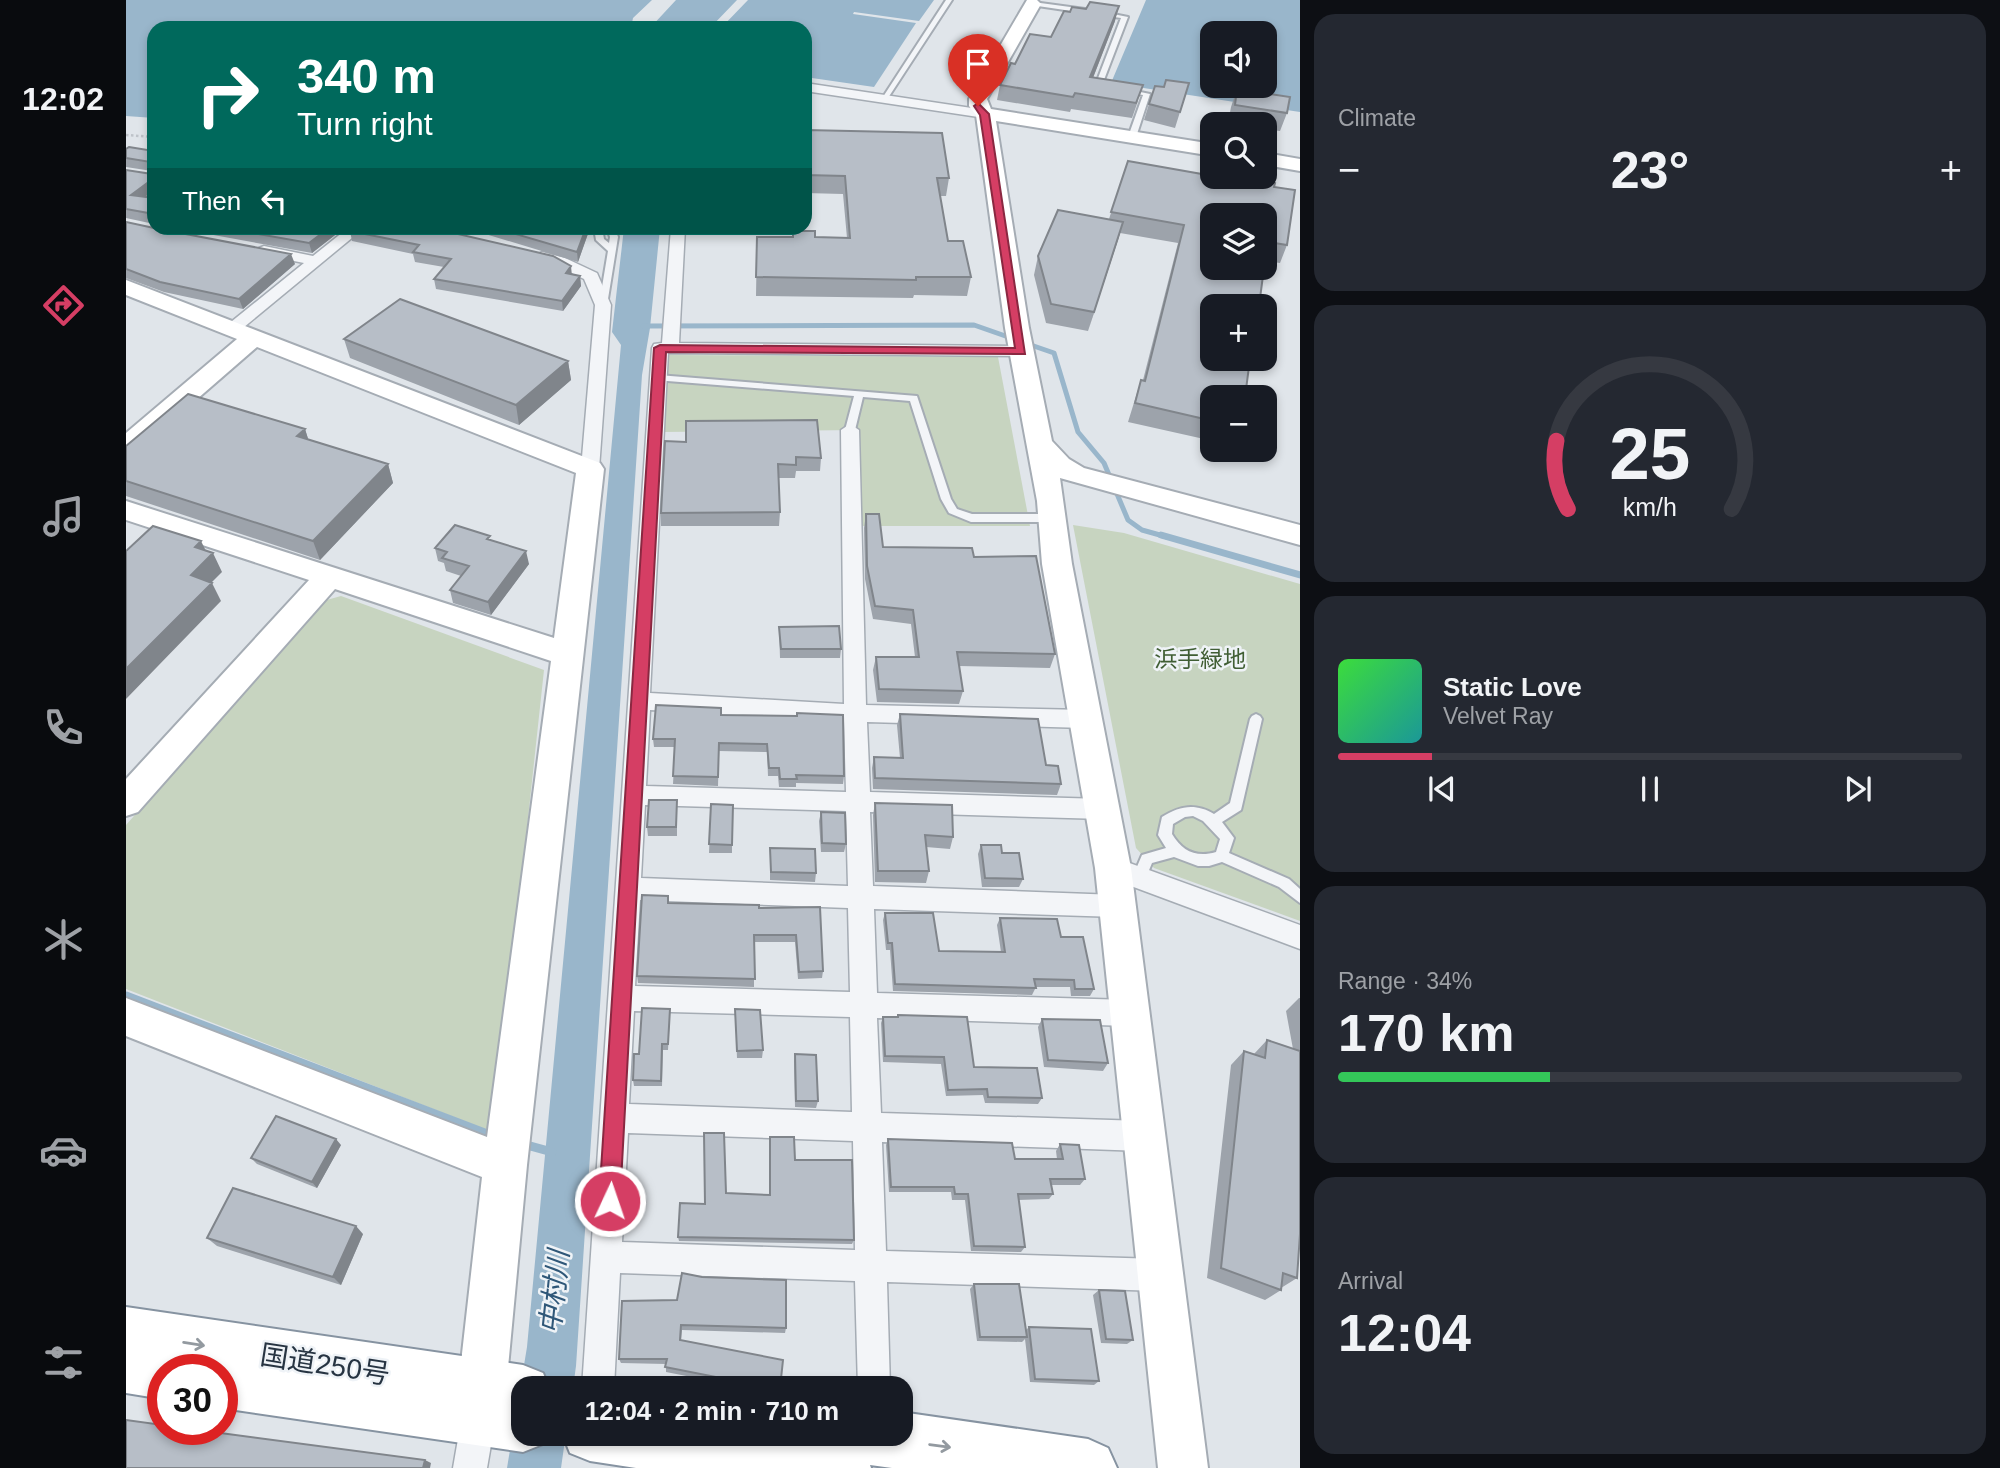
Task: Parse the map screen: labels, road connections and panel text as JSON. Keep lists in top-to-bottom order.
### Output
{
  "streets": {
    "highway": ["国道250号"]
  },
  "water": ["中村川"],
  "parks": ["浜手緑地"],
  "page": {
    "tabs": "12:02",
    "tile": [
      "Climate",
      ["Range · 34%", "170 km"],
      ["Arrival", "12:04"]
    ],
    "map_buttons": ["+", "−"],
    "turn": ["340 m", "Turn right"],
    "heat": ["−", "23°", "+"],
    "then": "Then",
    "song": ["Static Love", "Velvet Ray"],
    "limit": "30",
    "trip": "12:04 · 2 min · 710 m",
    "gauge": ["25", "km/h"]
  }
}
